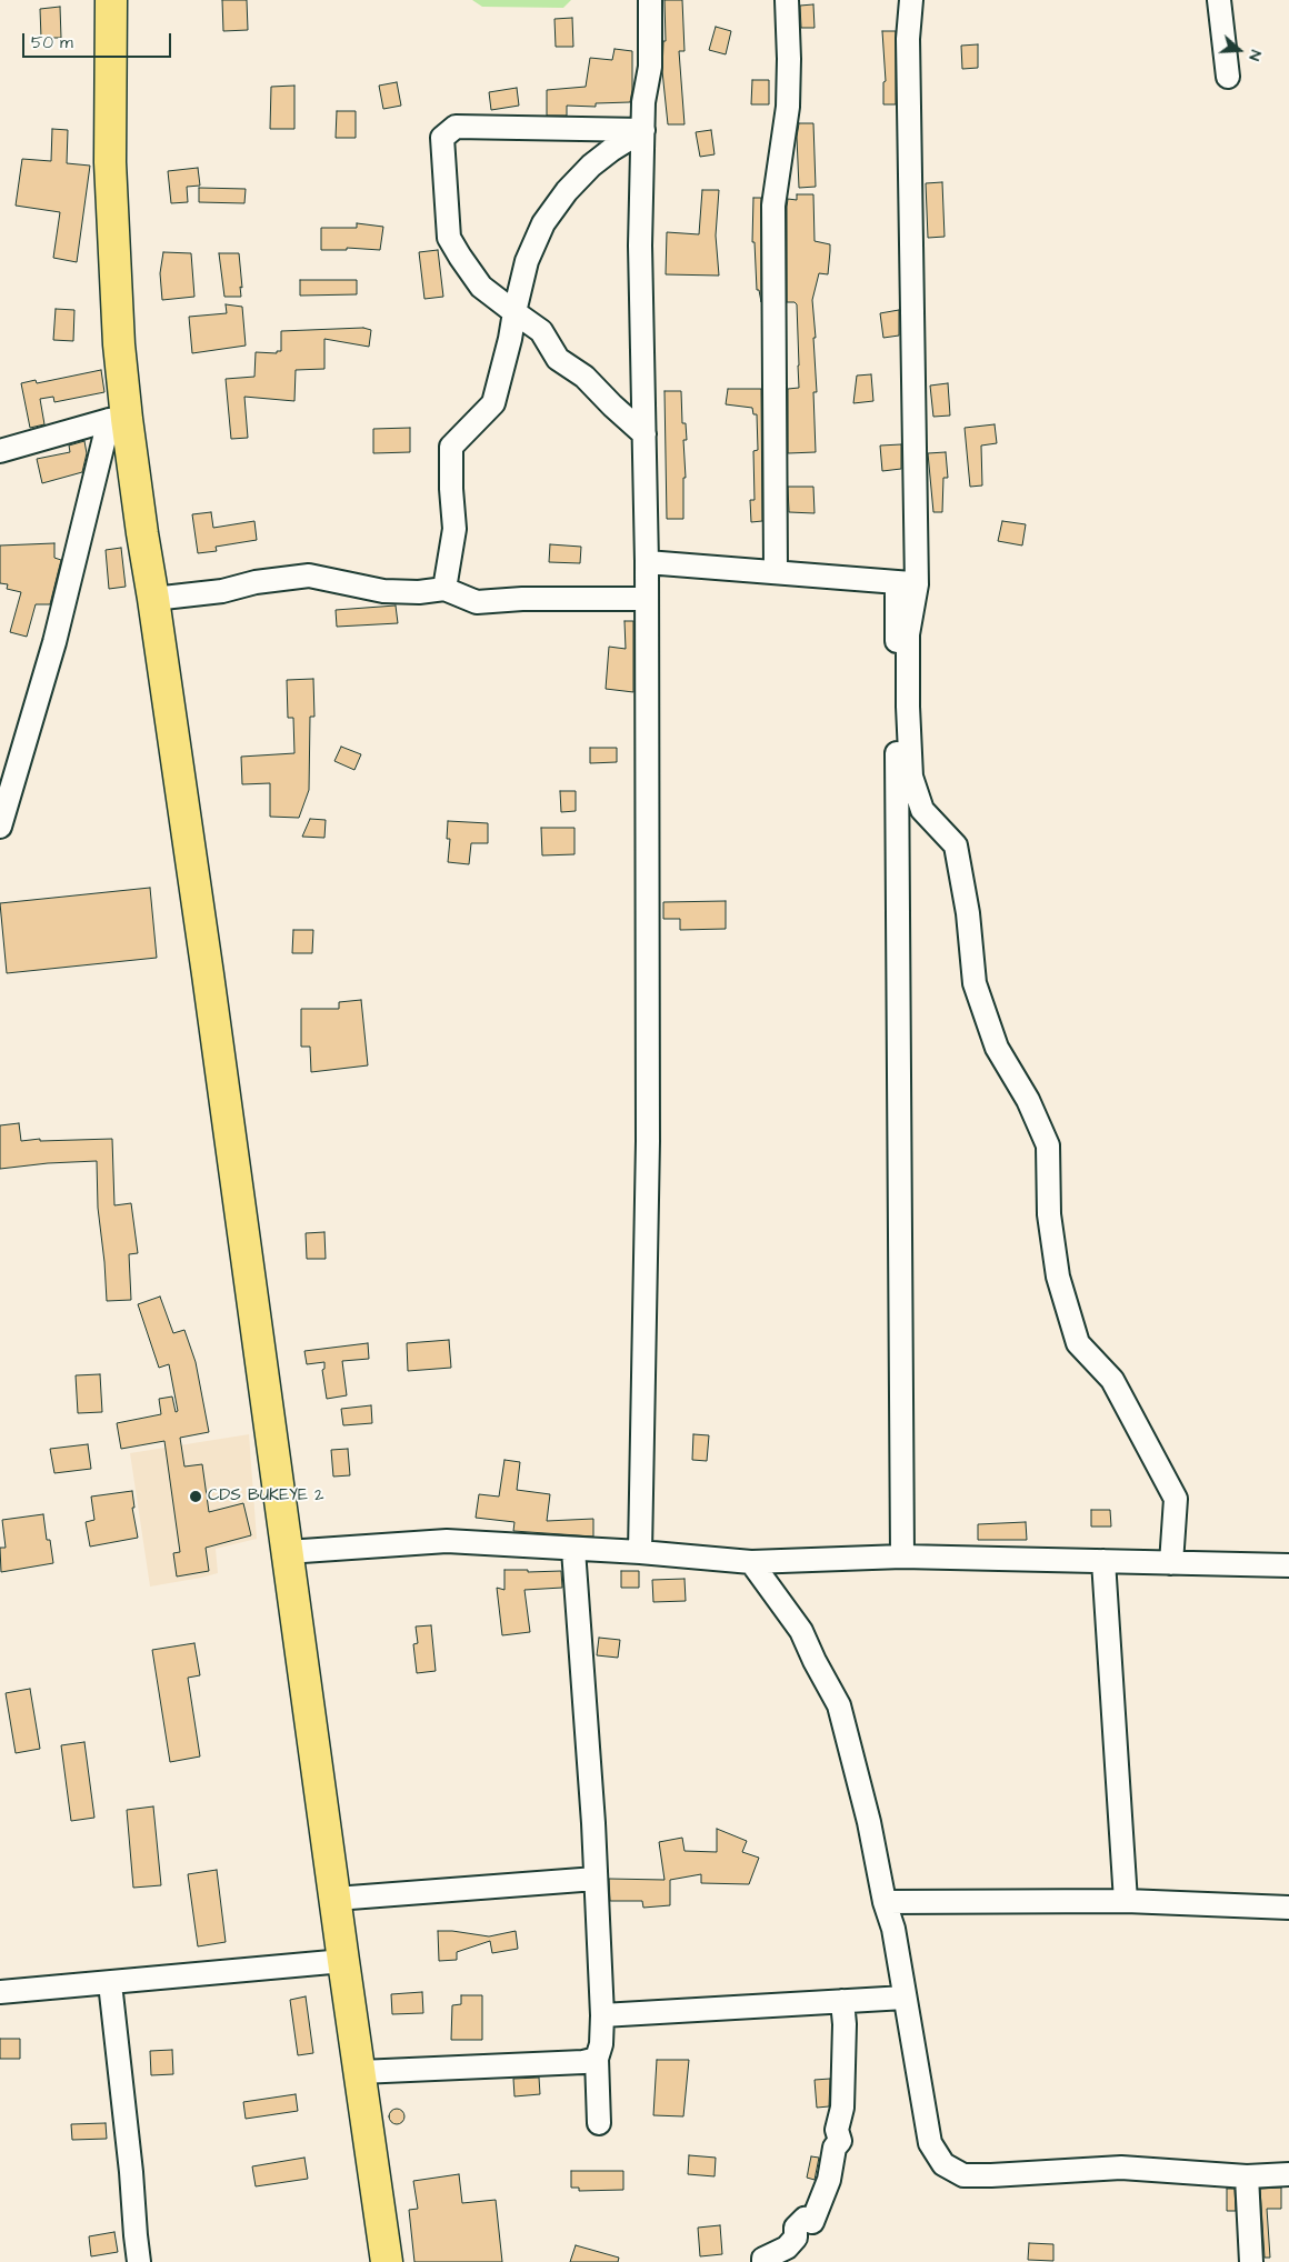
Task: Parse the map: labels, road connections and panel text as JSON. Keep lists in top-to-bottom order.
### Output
{
  "places": ["CDS BUKEYE 2"],
  "scale_bar": "50 m",
  "north": "right"
}
